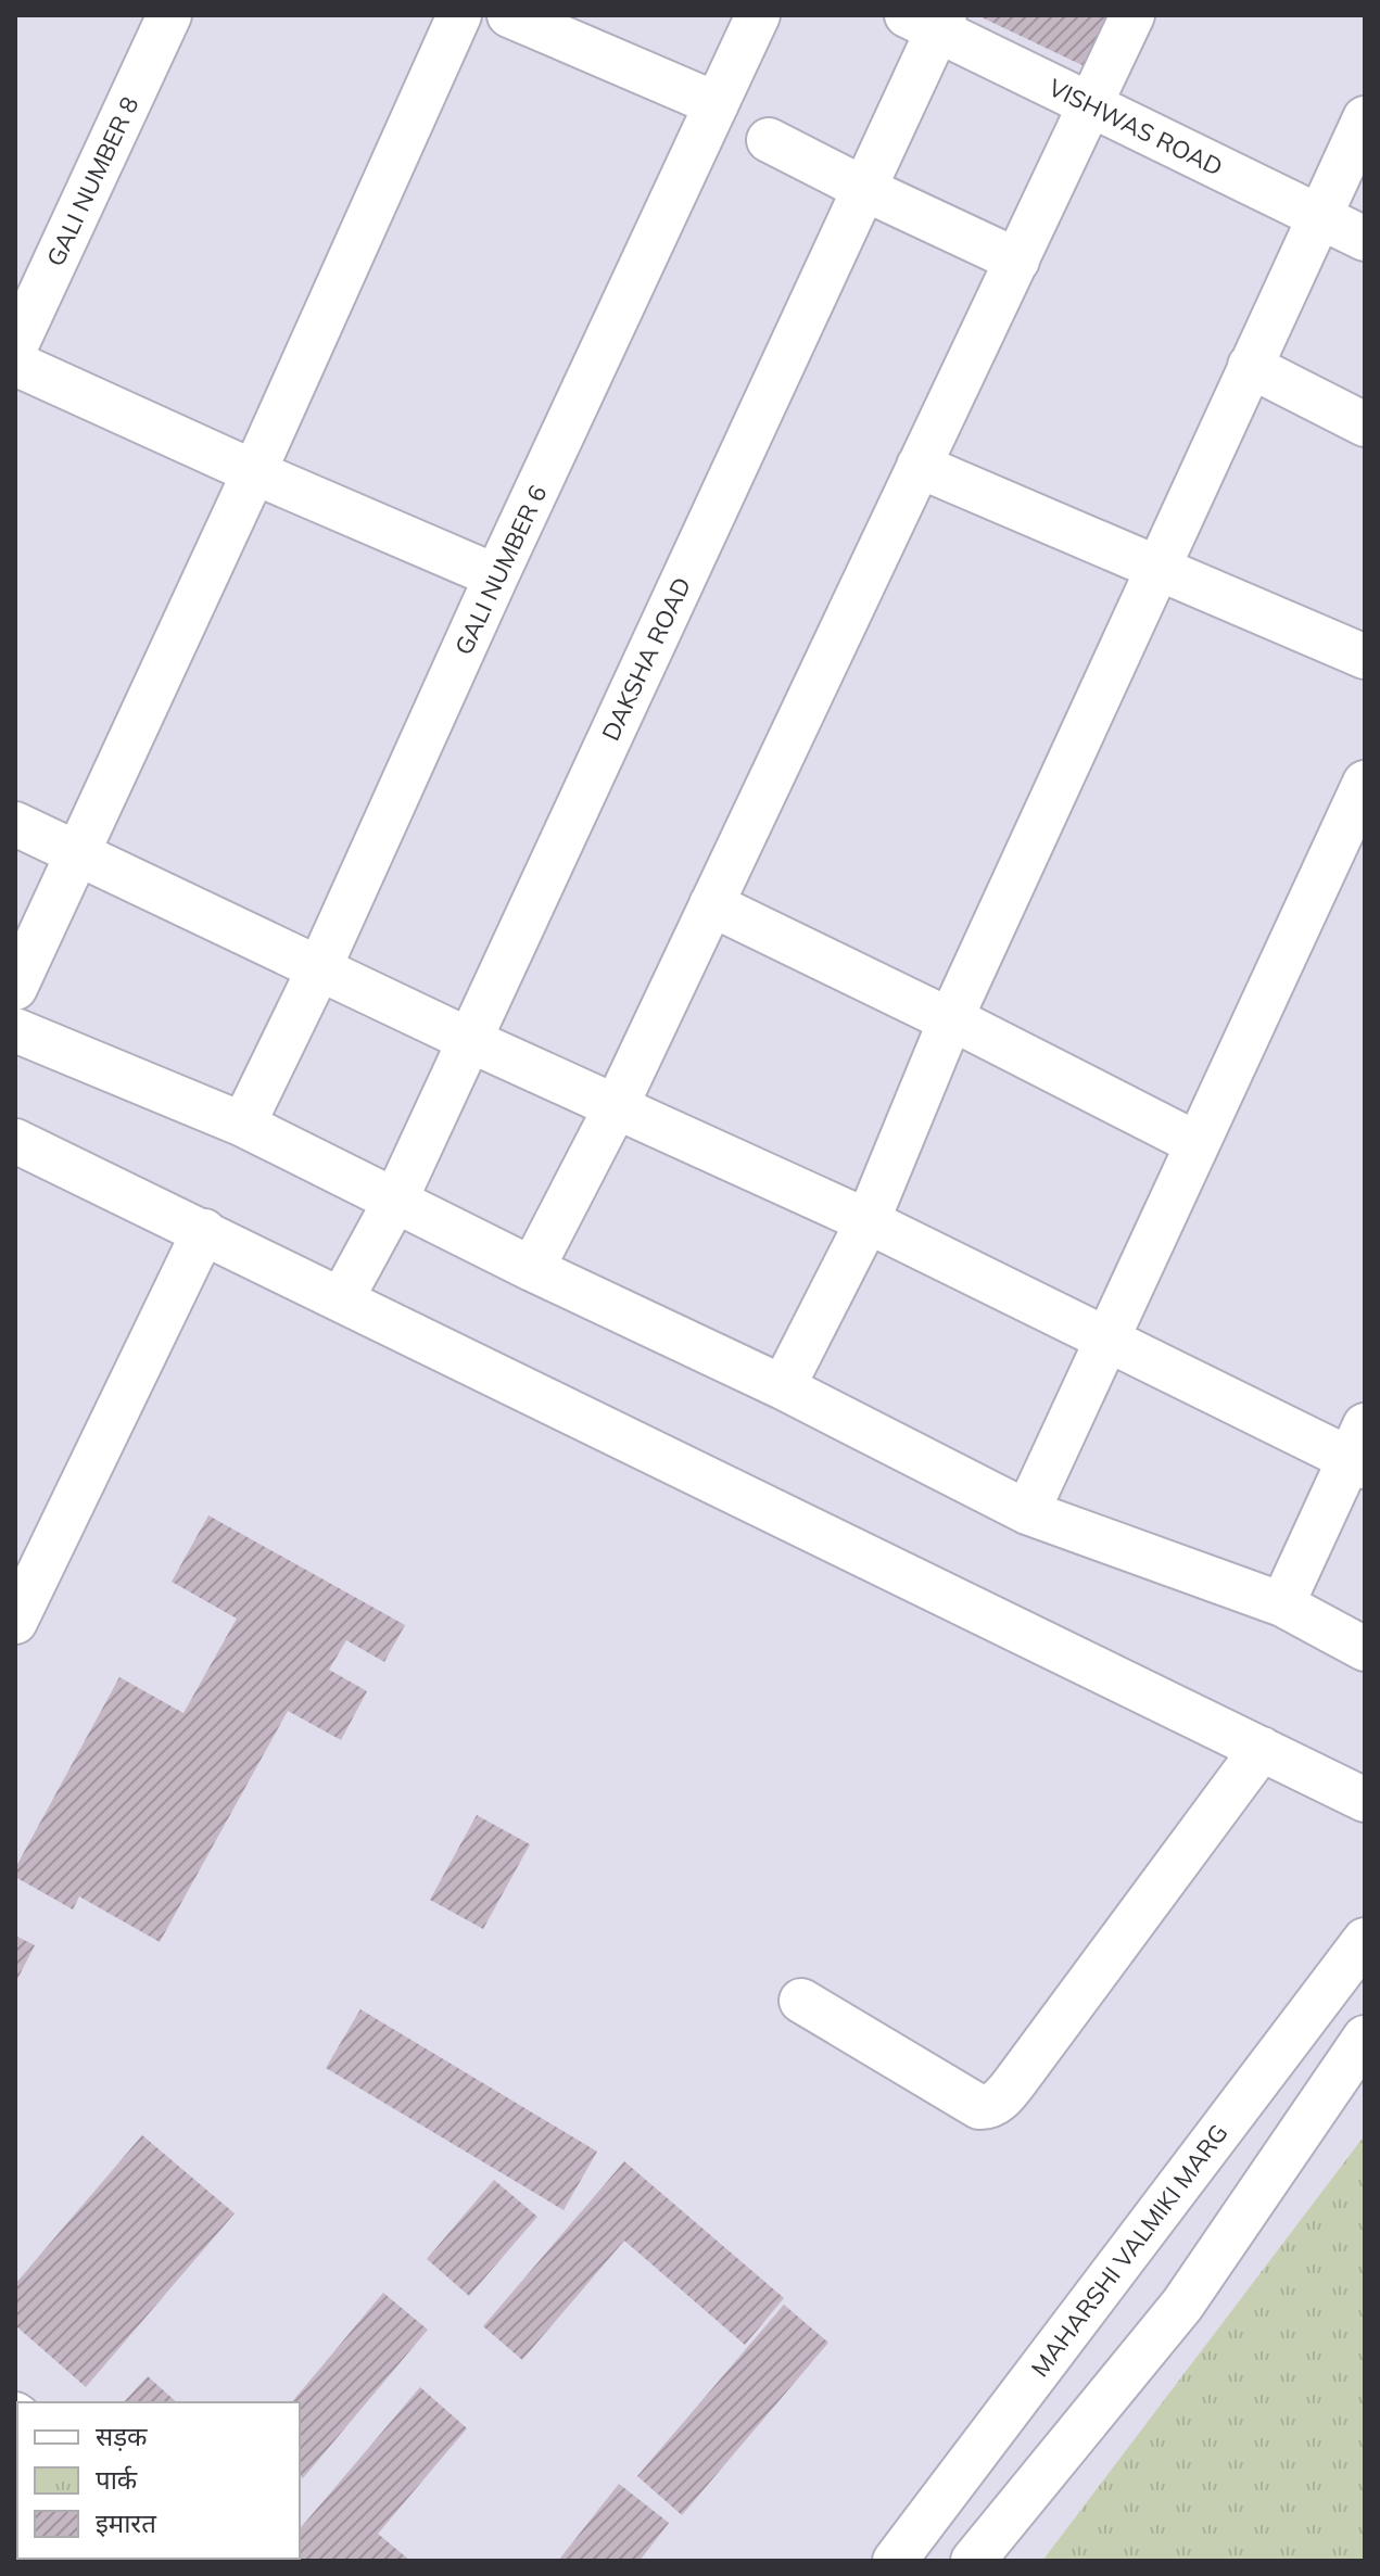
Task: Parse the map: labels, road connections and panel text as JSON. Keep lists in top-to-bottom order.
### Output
{
  "streets": {
    "street": [
      "VISHWAS ROAD",
      "GALI NUMBER 8",
      "GALI NUMBER 6",
      "DAKSHA ROAD",
      "MAHARSHI VALMIKI MARG"
    ]
  },
  "crossings": [
    ["VISHWAS ROAD", "DAKSHA ROAD"]
  ],
  "legend": ["सड़क", "पार्क", "इमारत"]
}
